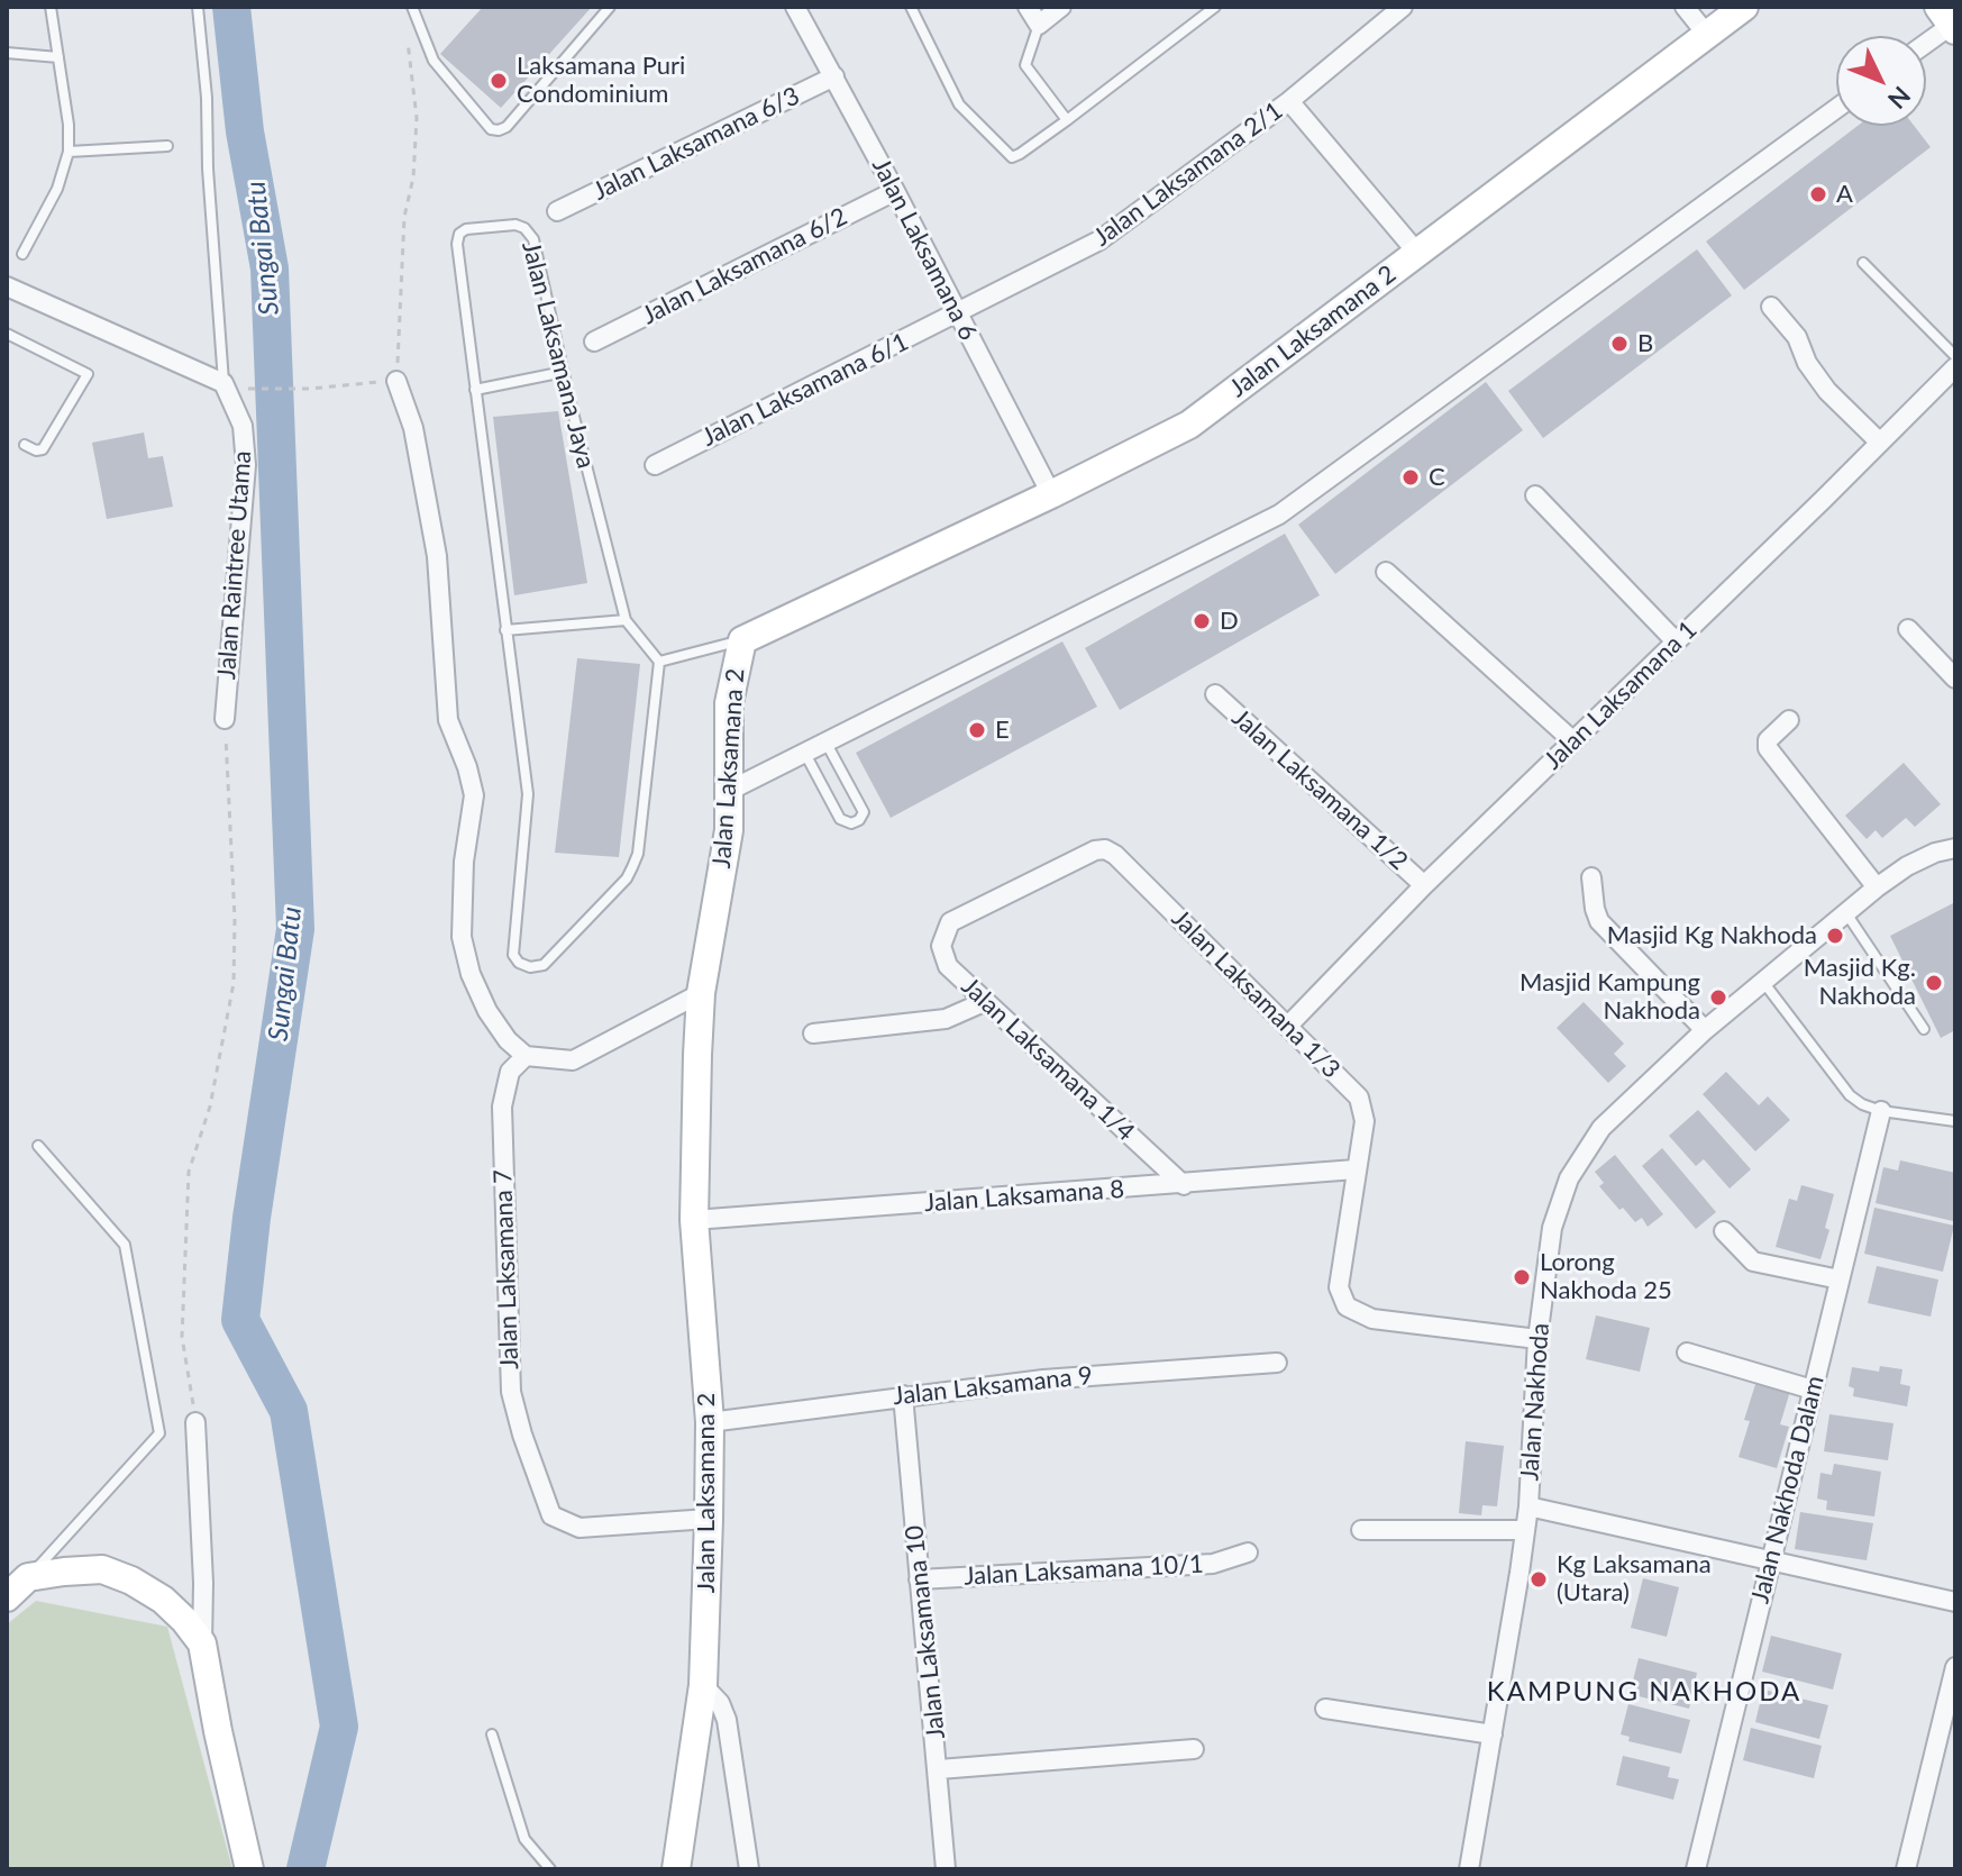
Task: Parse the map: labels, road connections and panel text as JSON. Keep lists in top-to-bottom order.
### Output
{
  "streets": {
    "street": [
      "Jalan Laksamana 6/3",
      "Jalan Laksamana 2/1",
      "Jalan Laksamana 6",
      "Jalan Laksamana 6/2",
      "Jalan Laksamana 2",
      "Jalan Laksamana 6/1",
      "Jalan Raintree Utama",
      "Jalan Laksamana 1",
      "Jalan Laksamana 1/2",
      "Jalan Laksamana 1/3",
      "Jalan Laksamana 1/4",
      "Jalan Laksamana 8",
      "Jalan Laksamana 7",
      "Jalan Laksamana 9",
      "Jalan Nakhoda",
      "Jalan Nakhoda Dalam",
      "Jalan Laksamana 10/1",
      "Jalan Laksamana 10"
    ],
    "lane": ["Jalan Laksamana Jaya"]
  },
  "crossings": [
    ["Jalan Laksamana 6/3", "Jalan Laksamana 6"],
    ["Jalan Laksamana 2/1", "Jalan Laksamana 6"],
    ["Jalan Laksamana 2/1", "Jalan Laksamana 6/1"],
    ["Jalan Laksamana 6", "Jalan Laksamana 6/2"],
    ["Jalan Laksamana 6", "Jalan Laksamana 2"],
    ["Jalan Laksamana 6", "Jalan Laksamana 6/1"],
    ["Jalan Laksamana 2", "Jalan Laksamana 8"],
    ["Jalan Laksamana 2", "Jalan Laksamana 7"],
    ["Jalan Laksamana 2", "Jalan Laksamana 9"],
    ["Jalan Laksamana 1", "Jalan Laksamana 1/2"],
    ["Jalan Laksamana 1", "Jalan Laksamana 1/3"],
    ["Jalan Laksamana 1/3", "Jalan Laksamana 1/4"],
    ["Jalan Laksamana 1/3", "Jalan Laksamana 8"],
    ["Jalan Laksamana 1/4", "Jalan Laksamana 8"],
    ["Jalan Laksamana 9", "Jalan Laksamana 10"],
    ["Jalan Laksamana 10/1", "Jalan Laksamana 10"]
  ],
  "districts": ["KAMPUNG NAKHODA"],
  "water": ["Sungai Batu"],
  "places": [
    "Laksamana Puri Condominium",
    "A",
    "B",
    "C",
    "D",
    "E",
    "Masjid Kg Nakhoda",
    "Masjid Kg. Nakhoda",
    "Masjid Kampung Nakhoda",
    "Lorong Nakhoda 25",
    "Kg Laksamana (Utara)"
  ],
  "north": "bottom right"
}
